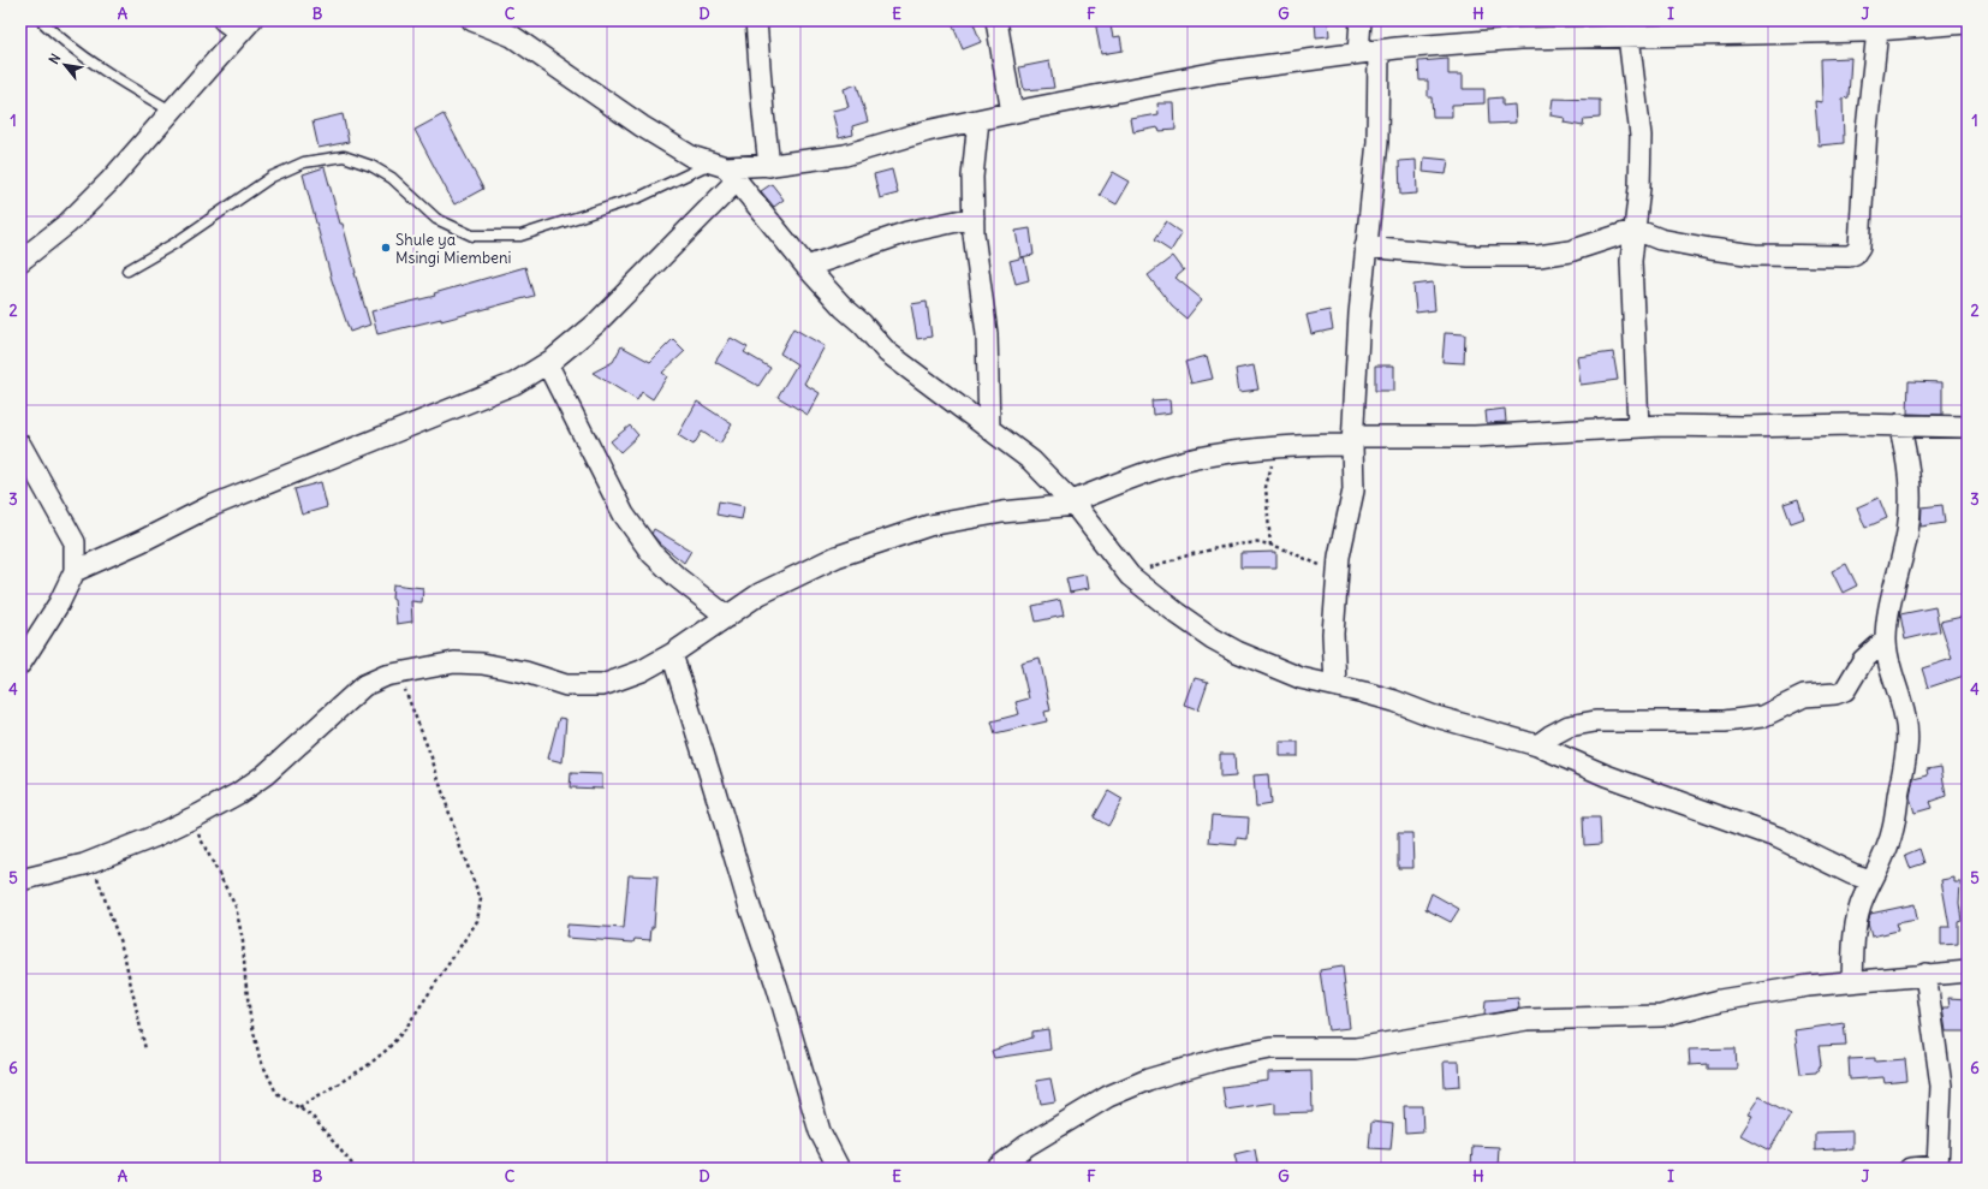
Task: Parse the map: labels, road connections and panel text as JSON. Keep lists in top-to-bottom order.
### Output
{
  "places": ["Shule ya Msingi Miembeni"],
  "north": "top left",
  "grid": {
    "columns": [
      "A",
      "B",
      "C",
      "D",
      "E",
      "F",
      "G",
      "H",
      "I",
      "J"
    ],
    "rows": [
      "1",
      "2",
      "3",
      "4",
      "5",
      "6"
    ]
  }
}
